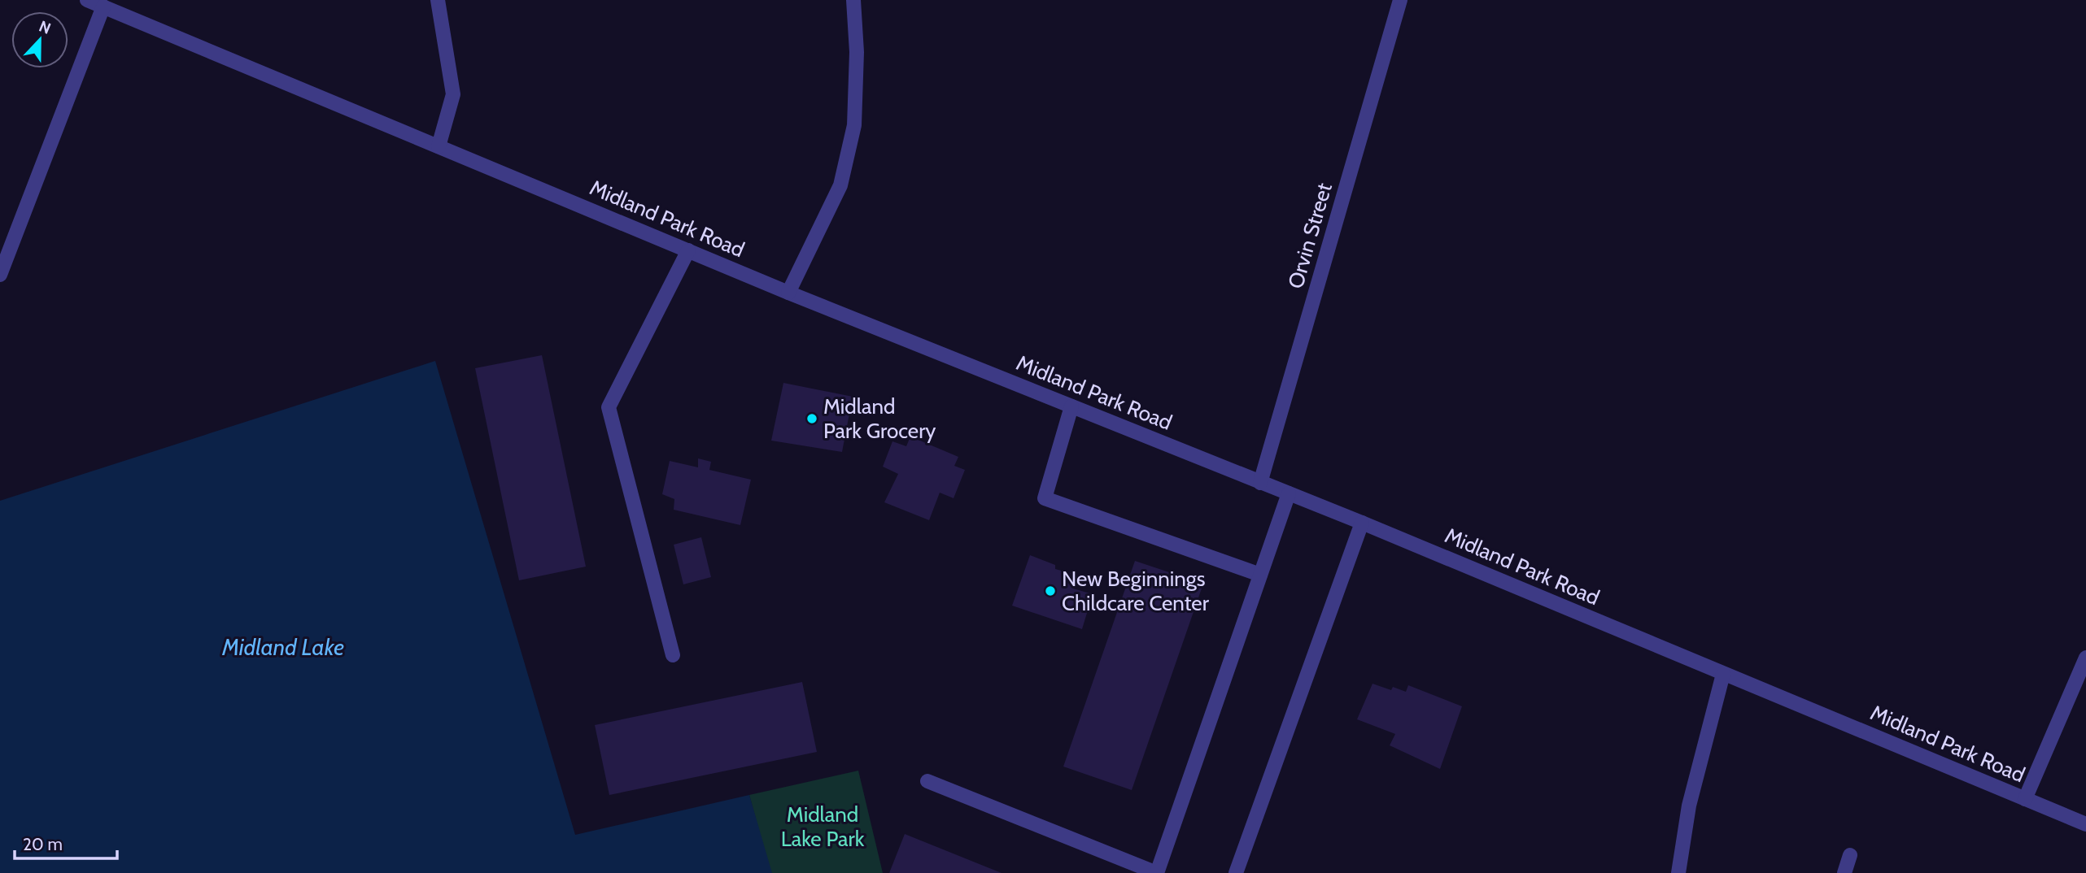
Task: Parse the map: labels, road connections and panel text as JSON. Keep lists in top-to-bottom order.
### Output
{
  "streets": {
    "street": ["Midland Park Road", "Orvin Street"]
  },
  "crossings": [
    ["Midland Park Road", "Orvin Street"]
  ],
  "water": ["Midland Lake"],
  "parks": ["Midland Lake Park"],
  "places": ["Midland Park Grocery", "New Beginnings Childcare Center"],
  "scale_bar": "20 m",
  "north": "top"
}
